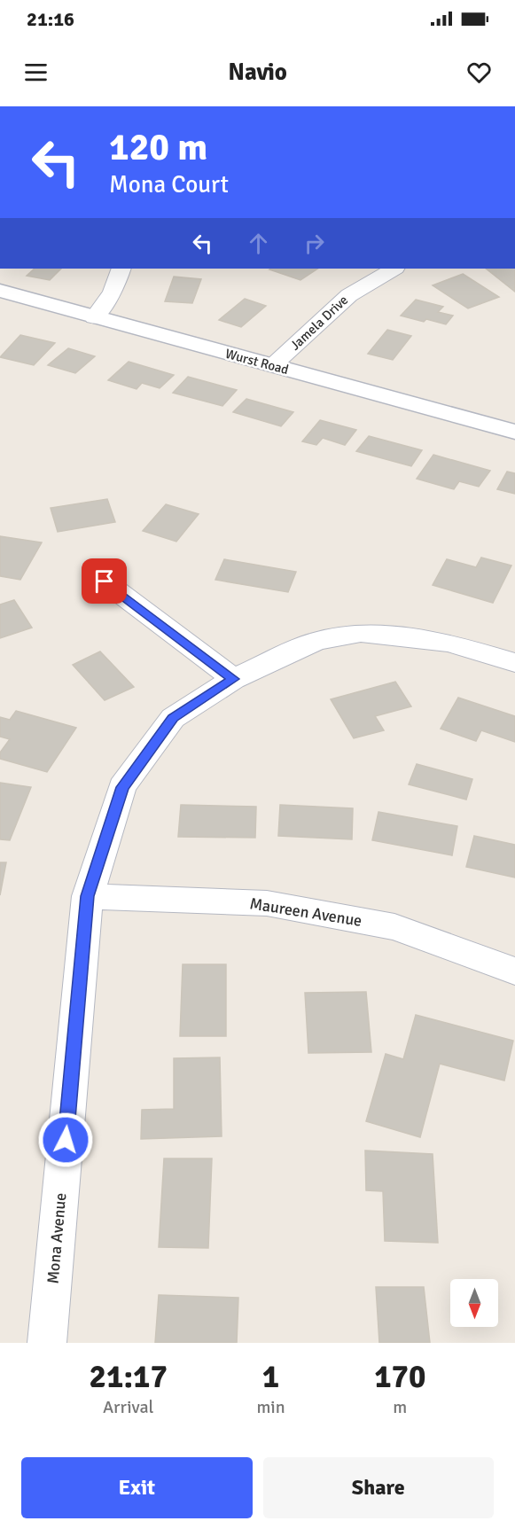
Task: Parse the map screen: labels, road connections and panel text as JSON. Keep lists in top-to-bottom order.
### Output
{
  "streets": {
    "street": [
      "Jamela Drive",
      "Wurst Road",
      "Maureen Avenue",
      "Mona Avenue"
    ]
  },
  "crossings": [
    ["Jamela Drive", "Wurst Road"],
    ["Maureen Avenue", "Mona Avenue"]
  ],
  "north": "bottom",
  "page": {
    "status": "21:16",
    "header": "Navio",
    "turn": ["120 m", "Mona Court"],
    "eta": [
      "21:17",
      "Arrival",
      "1",
      "min",
      "170",
      "m"
    ],
    "buttons": ["Exit", "Share"]
  }
}
